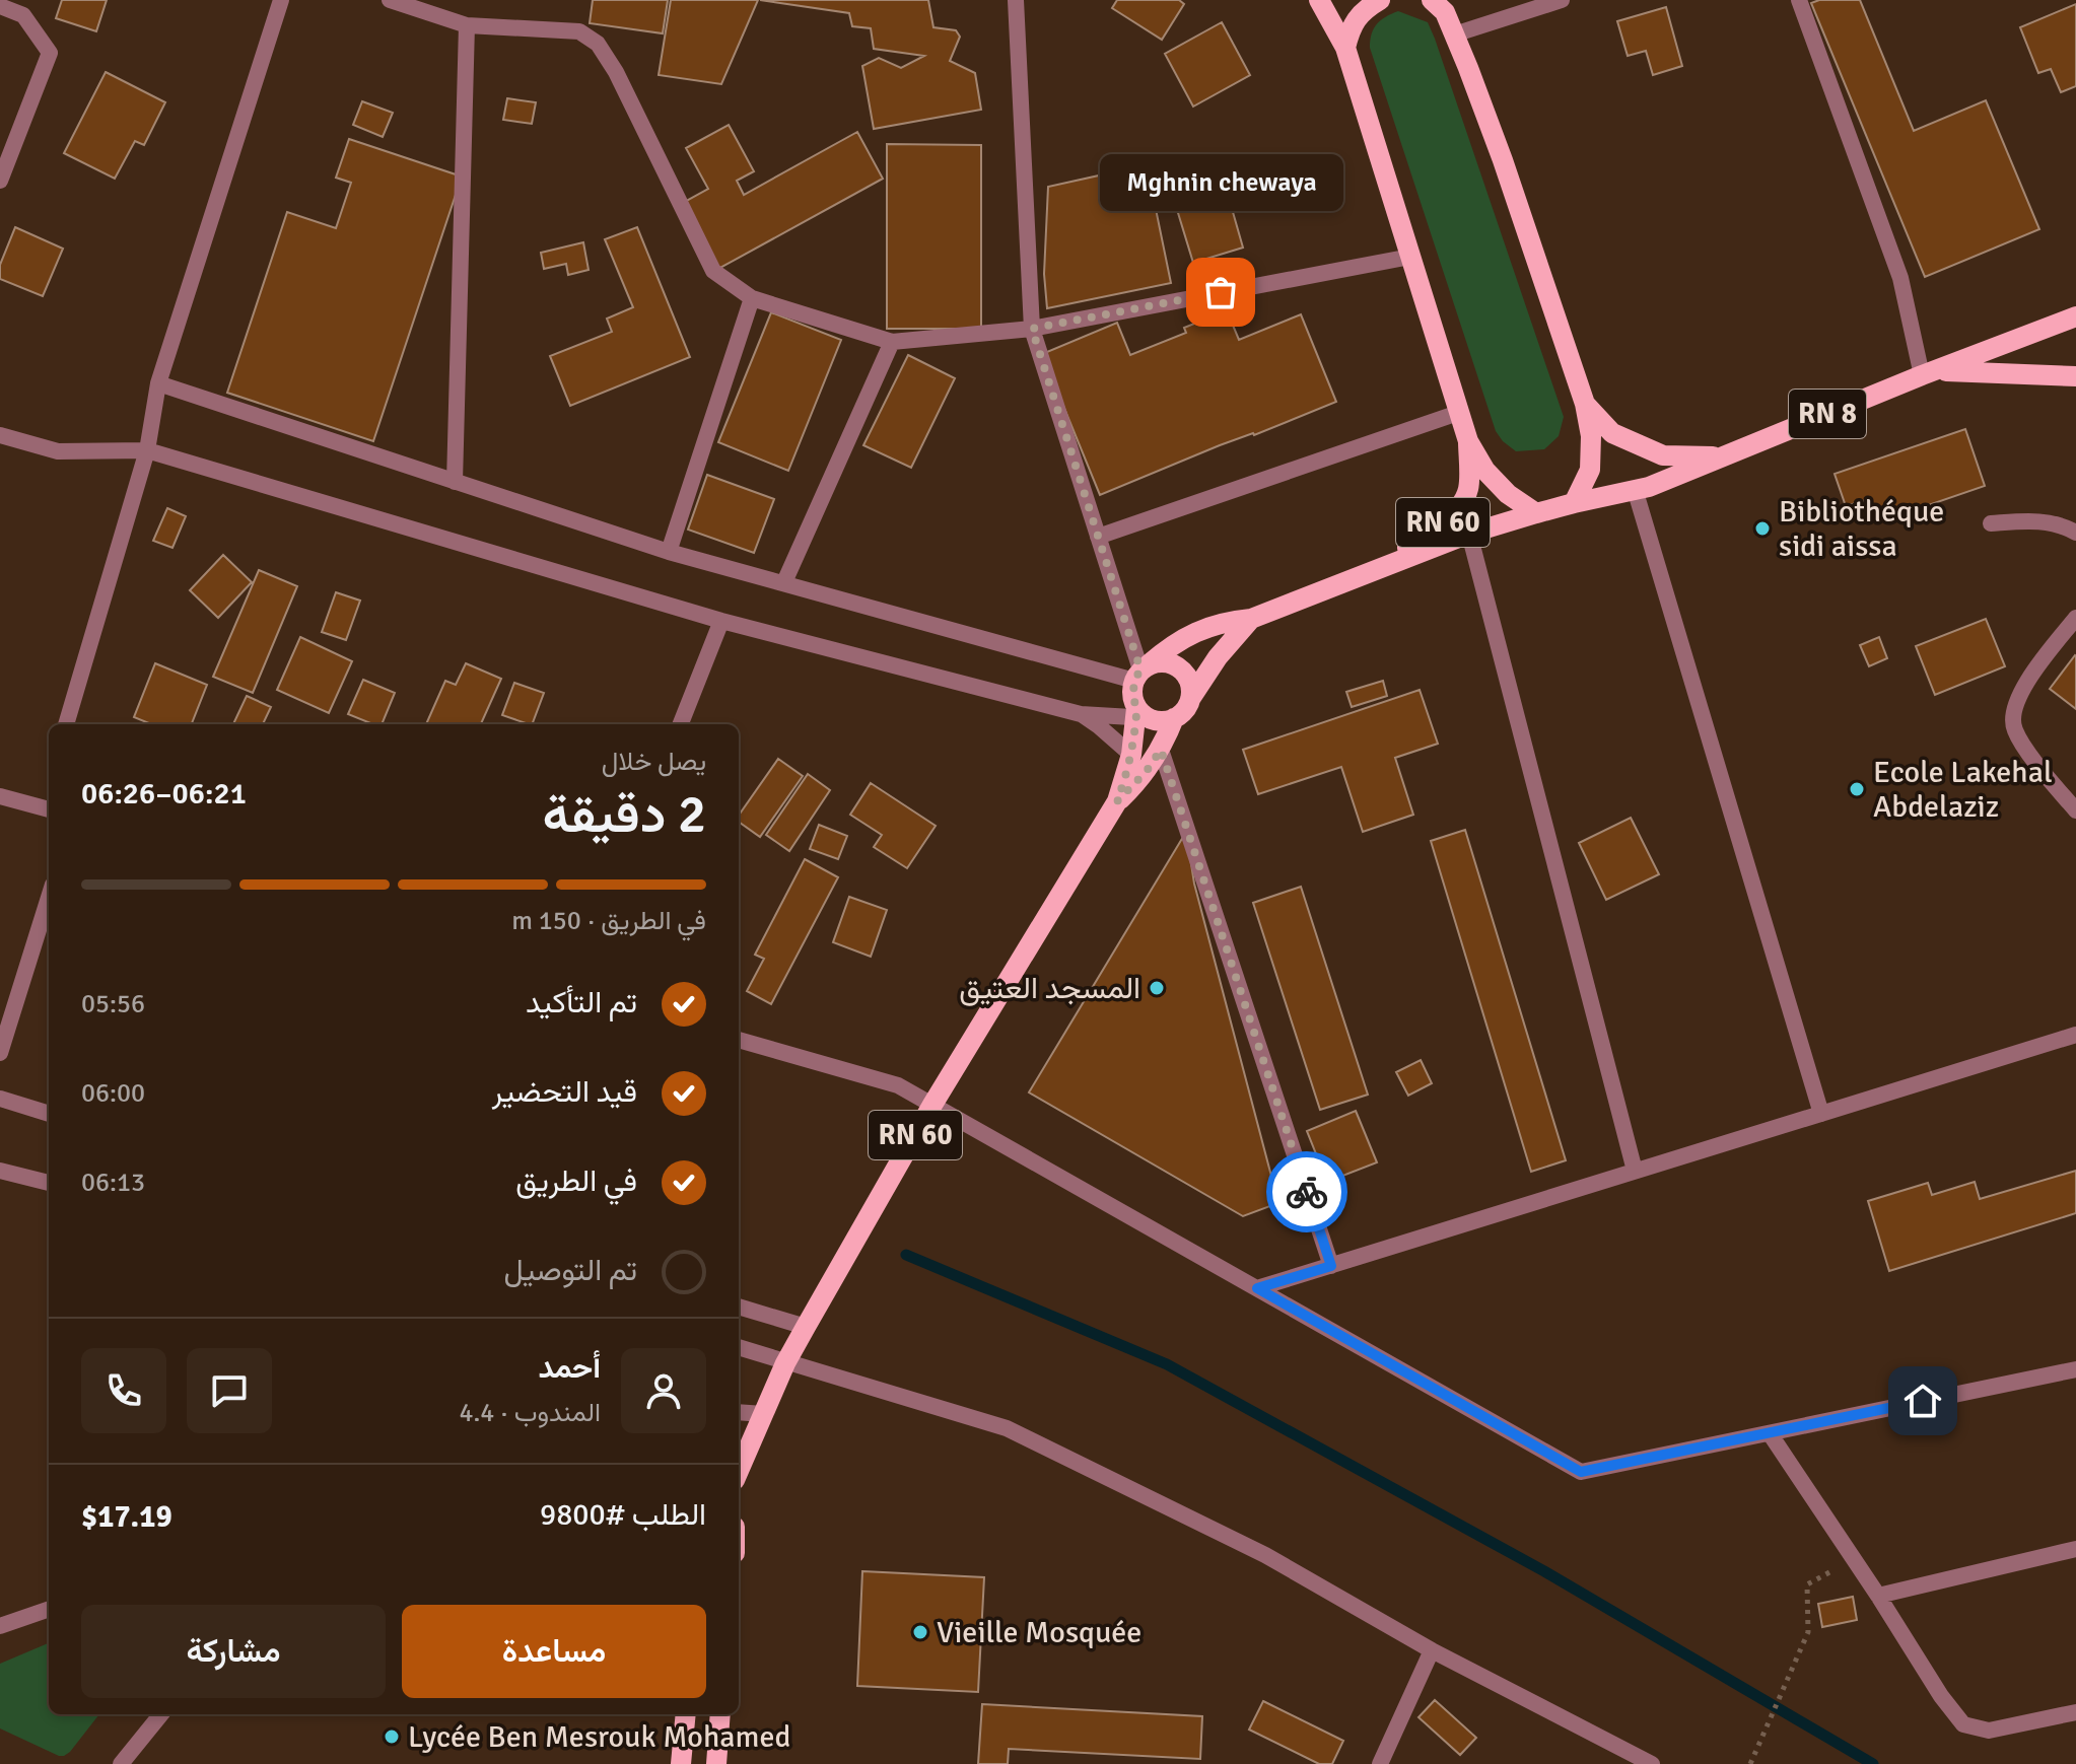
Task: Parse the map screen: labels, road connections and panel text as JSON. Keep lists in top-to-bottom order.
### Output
{
  "streets": {
    "main road": ["RN 8", "RN 60"]
  },
  "places": [
    "Mghnin chewaya",
    "Bibliothéque sidi aissa",
    "Ecole Lakehal Abdelaziz",
    "المسجد العتيق",
    "Vieille Mosquée",
    "Lycée Ben Mesrouk Mohamed"
  ],
  "page": {
    "bubble": "Mghnin chewaya",
    "heading": ["2 دقيقة", "يصل خلال", "06:21–06:26"],
    "panel": [
      "أحمد",
      "المندوب · 4.4",
      "الطلب #9800",
      "$17.19"
    ],
    "bar": "في الطريق · 150 m",
    "list": [
      ["تم التأكيد", "05:56"],
      ["قيد التحضير", "06:00"],
      ["في الطريق", "06:13"],
      "تم التوصيل"
    ],
    "buttons": ["مساعدة", "مشاركة"]
  }
}
